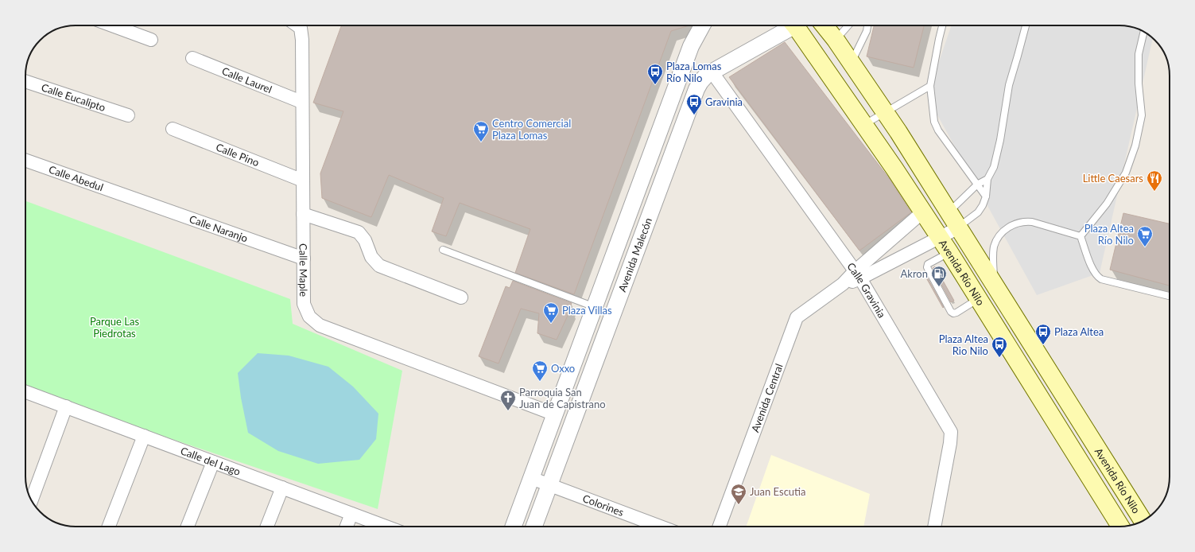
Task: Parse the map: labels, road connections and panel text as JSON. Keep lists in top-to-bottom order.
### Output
{
  "streets": {
    "main road": ["Avenida Río Nilo"],
    "street": [
      "Calle Laurel",
      "Calle Eucalipto",
      "Calle Pino",
      "Calle Abedul",
      "Calle Naranjo",
      "Avenida Malecón",
      "Calle Maple",
      "Calle Gravinia",
      "Avenida Central",
      "Calle del Lago",
      "Colorines"
    ]
  },
  "crossings": [
    ["Calle Laurel", "Calle Maple"],
    ["Calle Pino", "Calle Maple"],
    ["Calle Abedul", "Calle Naranjo"],
    ["Calle Naranjo", "Calle Maple"],
    ["Avenida Malecón", "Calle Maple"],
    ["Avenida Malecón", "Calle Gravinia"],
    ["Avenida Malecón", "Colorines"],
    ["Avenida Río Nilo", "Avenida Central"],
    ["Calle Gravinia", "Avenida Central"]
  ],
  "parks": ["Parque Las Piedrotas"],
  "places": {
    "bus stop": [
      "Plaza Lomas Río Nilo",
      "Gravinia",
      "Plaza Altea",
      "Plaza Altea Rio Nilo"
    ],
    "supermarket": [
      "Centro Comercial Plaza Lomas",
      "Plaza Altea Río Nilo",
      "Plaza Villas",
      "Oxxo"
    ],
    "restaurant": ["Little Caesars"],
    "fuel station": ["Akron"],
    "church": ["Parroquia San Juan de Capistrano"],
    "school or university": ["Juan Escutia"]
  }
}
